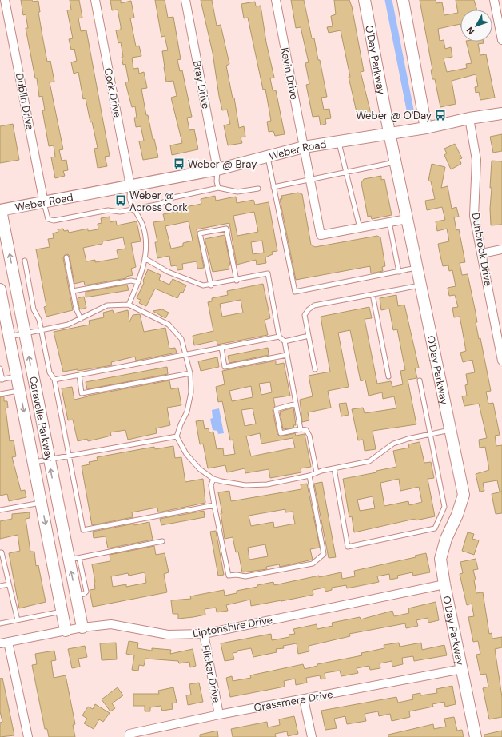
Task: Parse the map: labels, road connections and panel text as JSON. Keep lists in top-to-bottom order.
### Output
{
  "streets": {
    "street": [
      "O'Day Parkway",
      "Kevin Drive",
      "Bray Drive",
      "Cork Drive",
      "Dublin Drive",
      "Weber Road",
      "Dunbrook Drive",
      "Caravelle Parkway",
      "Liptonshire Drive",
      "Flicker Drive",
      "Grassmere Drive"
    ]
  },
  "crossings": [
    ["O'Day Parkway", "Weber Road"],
    ["O'Day Parkway", "Liptonshire Drive"],
    ["O'Day Parkway", "Grassmere Drive"],
    ["Kevin Drive", "Weber Road"],
    ["Bray Drive", "Weber Road"],
    ["Cork Drive", "Weber Road"],
    ["Dublin Drive", "Weber Road"],
    ["Weber Road", "Dunbrook Drive"],
    ["Weber Road", "Caravelle Parkway"],
    ["Caravelle Parkway", "Liptonshire Drive"],
    ["Liptonshire Drive", "Flicker Drive"],
    ["Flicker Drive", "Grassmere Drive"]
  ],
  "places": {
    "bus stop": ["Weber @ O'Day", "Weber @ Bray", "Weber @ Across Cork"]
  },
  "north": "bottom left"
}
